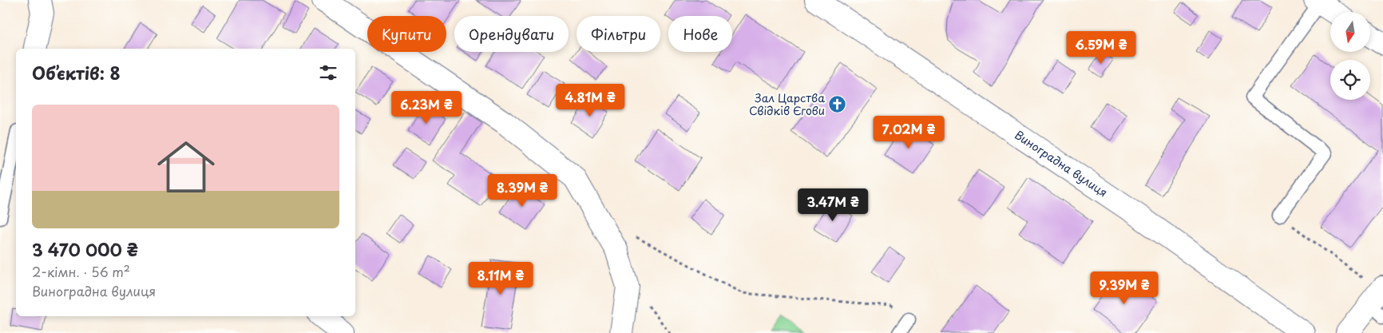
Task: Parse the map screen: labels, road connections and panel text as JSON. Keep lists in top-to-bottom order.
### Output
{
  "streets": {
    "street": ["Виноградна вулиця"]
  },
  "places": {
    "church": ["Зал Царства Свідків Єгови"]
  },
  "north": "bottom",
  "page": {
    "chip": [
      "Купити",
      "Орендувати",
      "Фільтри",
      "Нове"
    ],
    "price": [
      "6.59M ₴",
      "4.81M ₴",
      "6.23M ₴",
      "7.02M ₴",
      "8.39M ₴",
      "3.47M ₴",
      "8.11M ₴",
      "9.39M ₴"
    ],
    "heading": "Об’єктів: 8",
    "list": [
      {
        "name": "3 470 000 ₴",
        "note": "2-кімн. · 56 m² · Виноградна вулиця"
      }
    ]
  }
}
